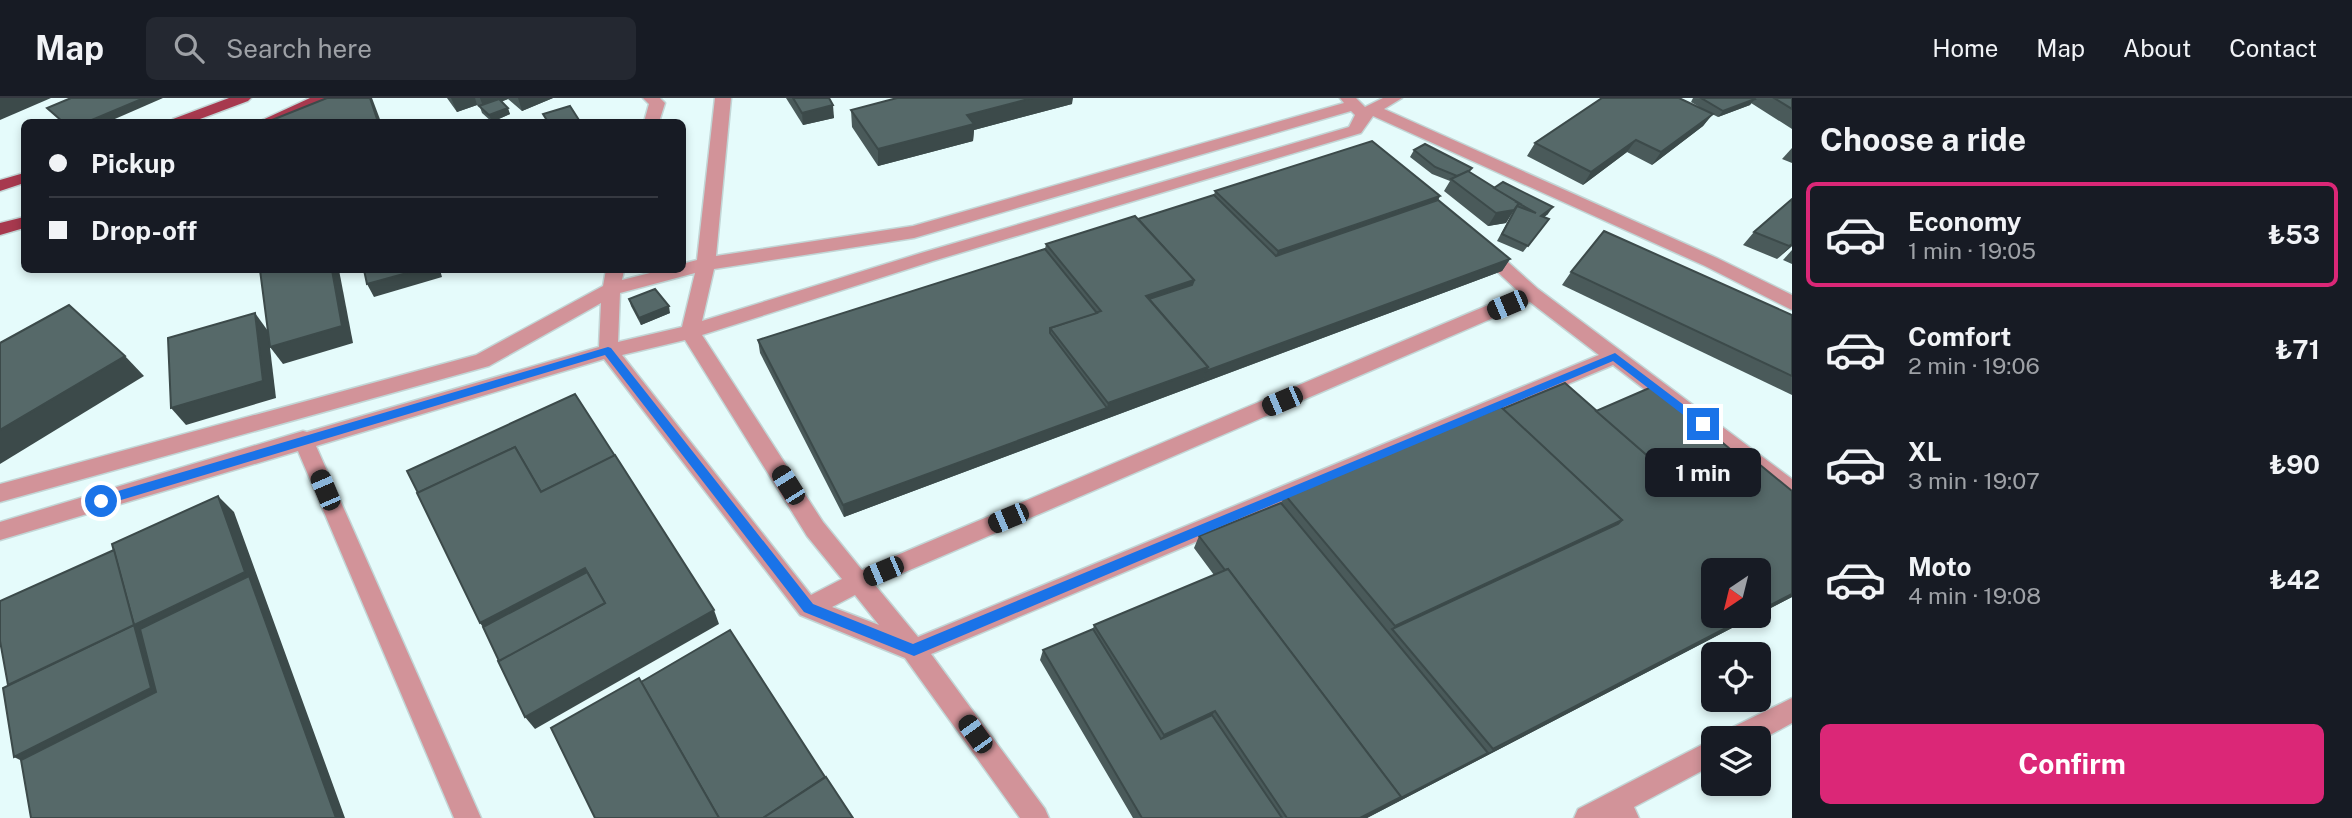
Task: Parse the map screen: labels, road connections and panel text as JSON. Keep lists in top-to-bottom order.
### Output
{
  "north": "bottom left",
  "page": {
    "header": "Map",
    "search": "Search here",
    "nav": [
      "Home",
      "Map",
      "About",
      "Contact"
    ],
    "heading": "Choose a ride",
    "banner": ["Pickup", "Drop-off"],
    "list": [
      {
        "name": "Economy",
        "note": "1 min · 19:05",
        "value": "₺53"
      },
      {
        "name": "Comfort",
        "note": "2 min · 19:06",
        "value": "₺71"
      },
      {
        "name": "XL",
        "note": "3 min · 19:07",
        "value": "₺90"
      },
      {
        "name": "Moto",
        "note": "4 min · 19:08",
        "value": "₺42"
      }
    ],
    "bubble": "1 min",
    "buttons": "Confirm"
  }
}
